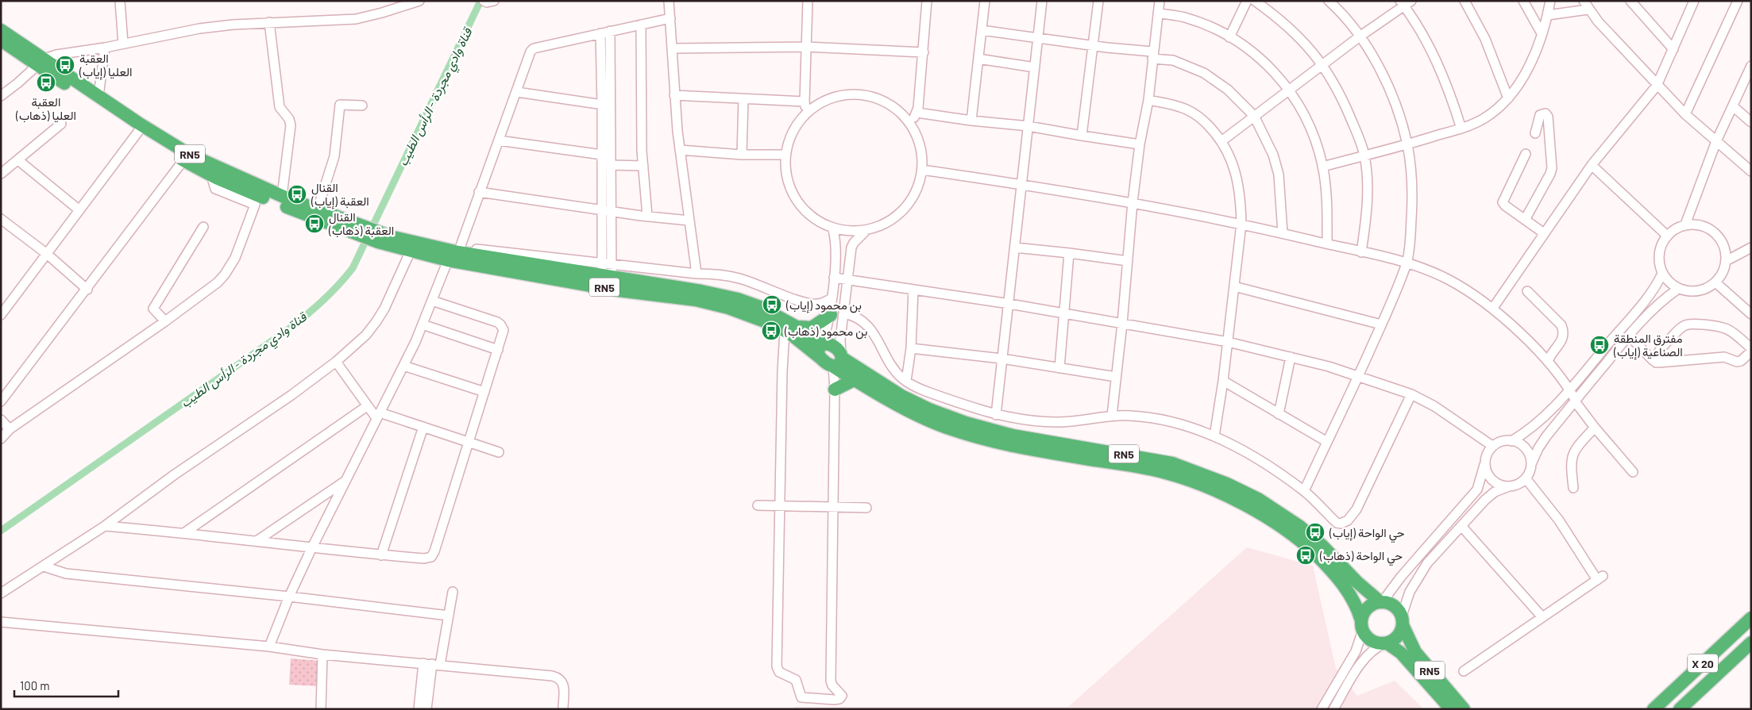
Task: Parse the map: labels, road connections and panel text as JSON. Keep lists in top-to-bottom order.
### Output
{
  "streets": {
    "highway": ["RN5", "X 20"]
  },
  "water": ["قناة وادي مجردة - الرأس الطيب"],
  "places": {
    "bus stop": [
      "العقبة العليا (إياب)",
      "العقبة العليا (ذهاب)",
      "القنال العقبة (إياب)",
      "القنال العقبة (ذهاب)",
      "بن محمود (إياب)",
      "بن محمود (ذهاب)",
      "مفترق المنطقة الصناعية (إياب)",
      "حي الواحة (إياب)",
      "حي الواحة (ذهاب)"
    ]
  },
  "scale_bar": "100 m"
}
